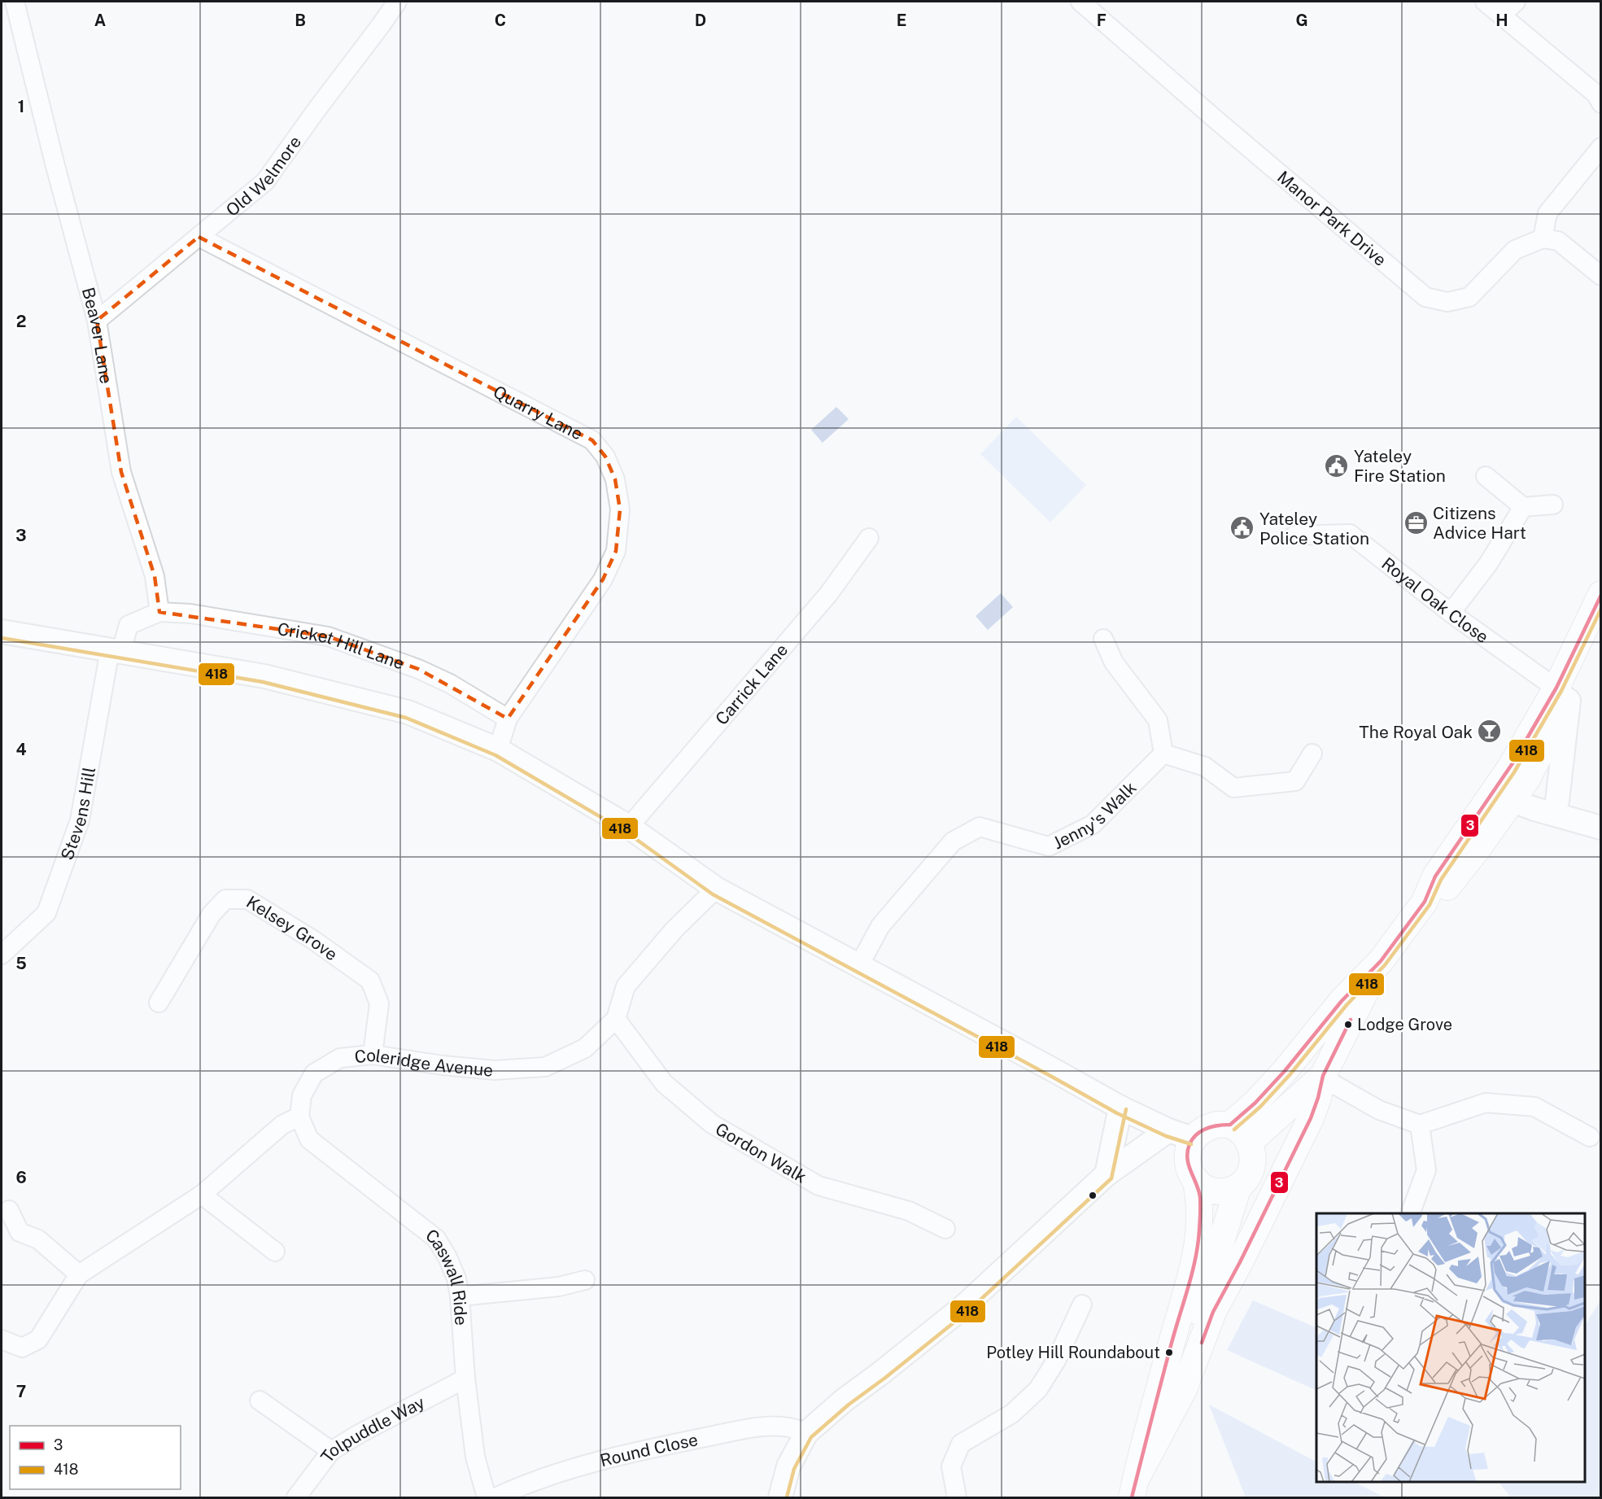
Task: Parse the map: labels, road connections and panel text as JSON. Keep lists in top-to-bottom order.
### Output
{
  "streets": {
    "street": [
      "Old Welmore",
      "Manor Park Drive",
      "Beaver Lane",
      "Quarry Lane",
      "Royal Oak Close",
      "Cricket Hill Lane",
      "Carrick Lane",
      "Jenny's Walk",
      "Stevens Hill",
      "Kelsey Grove",
      "Coleridge Avenue",
      "Gordon Walk",
      "Caswall Ride",
      "Tolpuddle Way",
      "Round Close"
    ]
  },
  "crossings": [
    ["Old Welmore", "Beaver Lane"],
    ["Old Welmore", "Quarry Lane"],
    ["Beaver Lane", "Cricket Hill Lane"],
    ["Quarry Lane", "Cricket Hill Lane"],
    ["Kelsey Grove", "Coleridge Avenue"],
    ["Coleridge Avenue", "Gordon Walk"],
    ["Coleridge Avenue", "Caswall Ride"],
    ["Caswall Ride", "Tolpuddle Way"]
  ],
  "places": {
    "public building": ["Yateley Fire Station", "Yateley Police Station"],
    "office": ["Citizens Advice Hart"],
    "bar": ["The Royal Oak"],
    "other": ["Lodge Grove", "Potley Hill Roundabout"]
  },
  "lines": ["transit line 3", "transit line 418"],
  "legend": ["3", "418"],
  "grid": {
    "columns": [
      "A",
      "B",
      "C",
      "D",
      "E",
      "F",
      "G",
      "H"
    ],
    "rows": [
      "1",
      "2",
      "3",
      "4",
      "5",
      "6",
      "7"
    ]
  }
}
